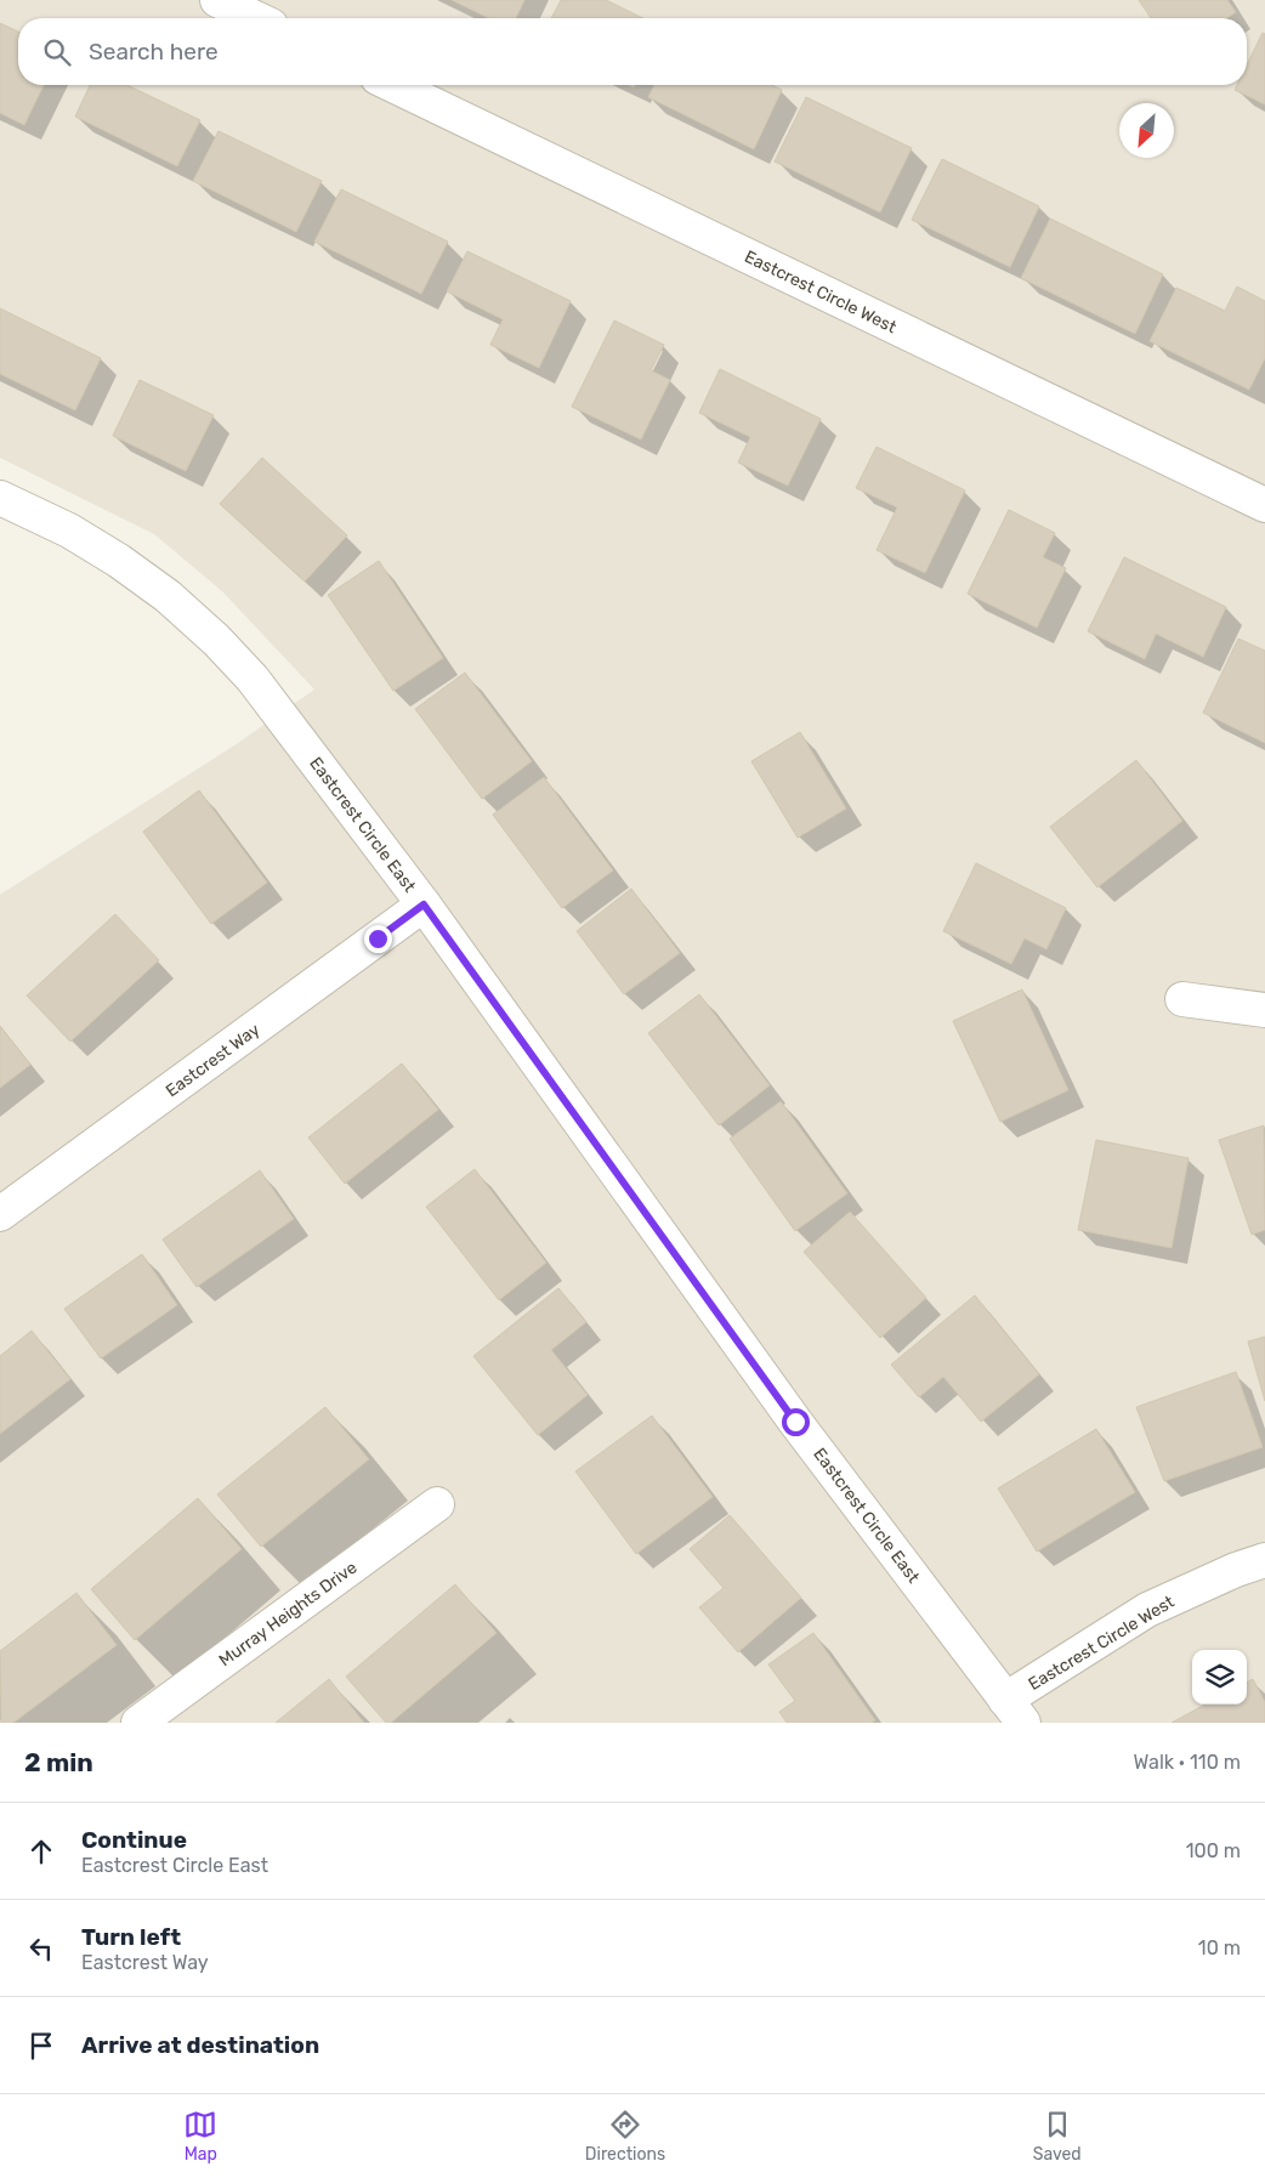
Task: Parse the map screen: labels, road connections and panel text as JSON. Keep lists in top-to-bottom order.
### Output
{
  "streets": {
    "street": [
      "Eastcrest Circle West",
      "Eastcrest Circle East",
      "Eastcrest Way",
      "Murray Heights Drive"
    ]
  },
  "crossings": [
    ["Eastcrest Circle West", "Eastcrest Circle East"],
    ["Eastcrest Circle East", "Eastcrest Way"]
  ],
  "north": "bottom left",
  "page": {
    "search": "Search here",
    "heading": ["2 min", "Walk · 110 m"],
    "list": [
      ["Continue", "Eastcrest Circle East", "100 m"],
      ["Turn left", "Eastcrest Way", "10 m"],
      "Arrive at destination"
    ],
    "nav": ["Map", "Directions", "Saved"]
  }
}
